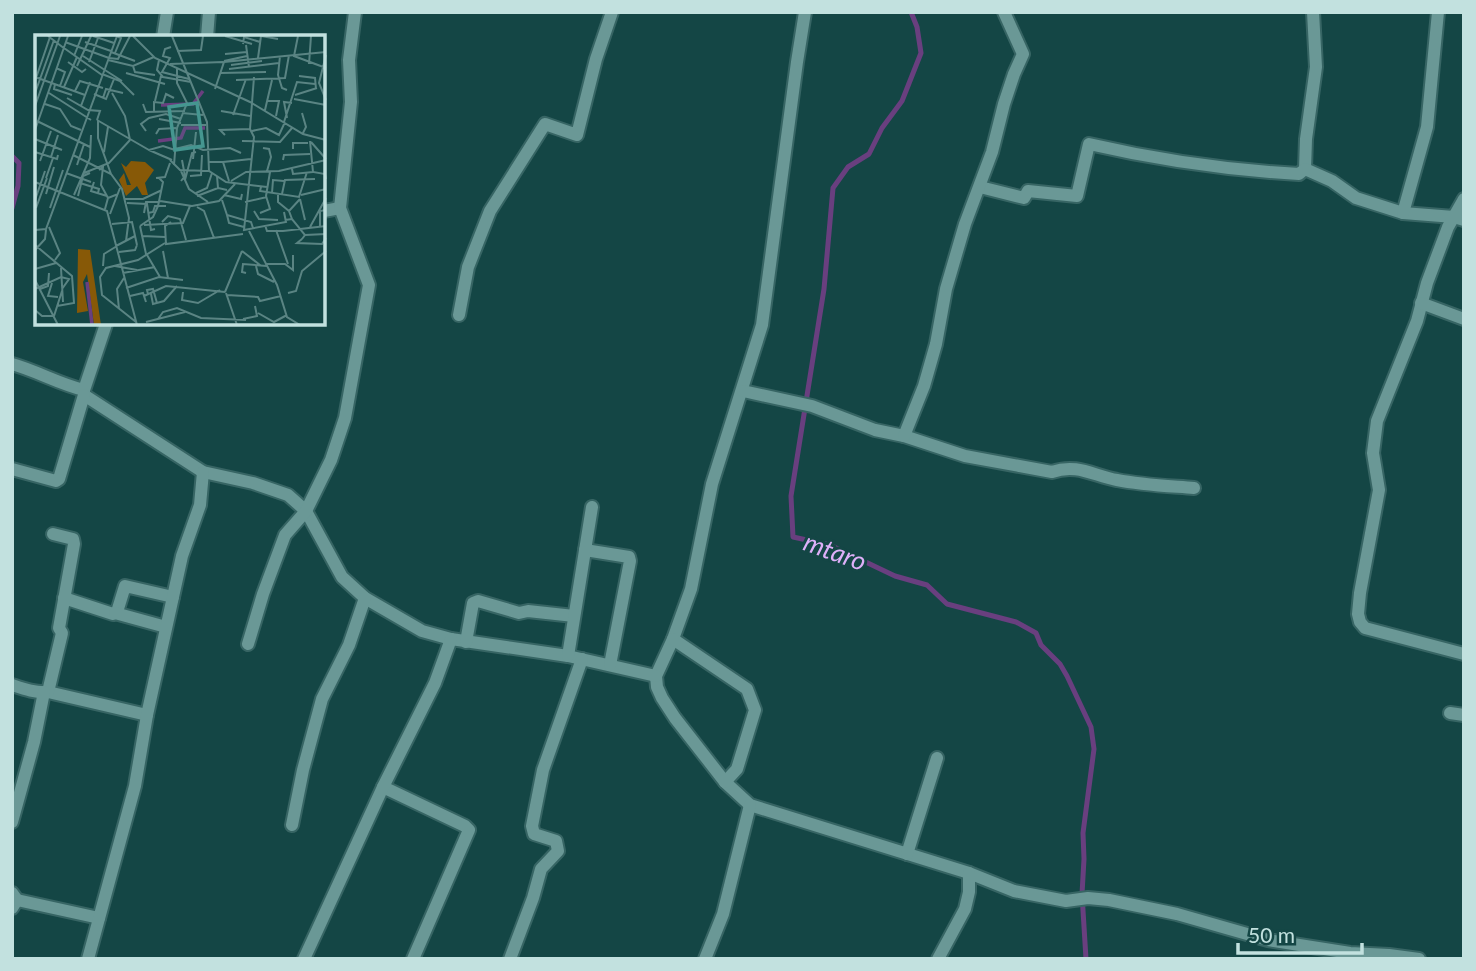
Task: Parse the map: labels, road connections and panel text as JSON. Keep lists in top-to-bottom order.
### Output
{
  "water": ["mtaro"],
  "scale_bar": "50 m"
}
